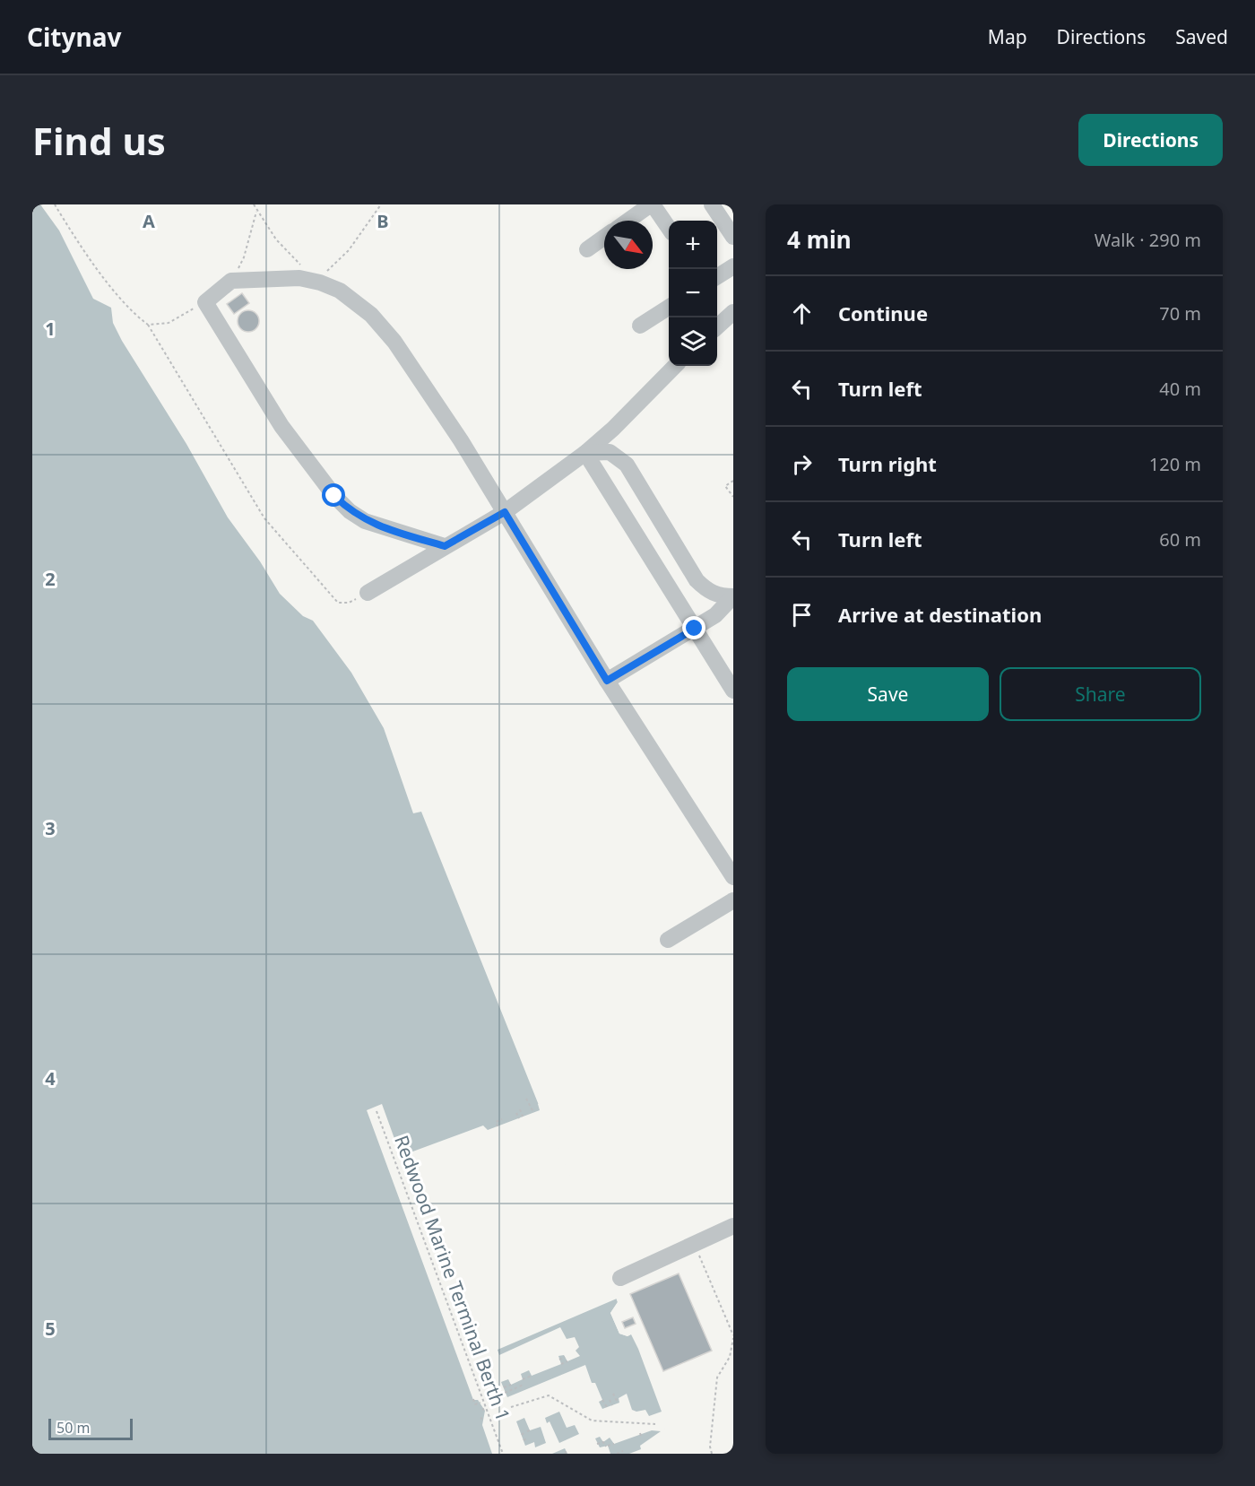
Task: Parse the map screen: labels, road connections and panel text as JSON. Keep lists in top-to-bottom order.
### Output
{
  "streets": {
    "path": ["Redwood Marine Terminal Berth 1"]
  },
  "scale_bar": "50 m",
  "north": "bottom right",
  "page": {
    "header": "Citynav",
    "nav": ["Map", "Directions", "Saved"],
    "buttons": [
      "Directions",
      ["Save", "Share"]
    ],
    "title": "Find us",
    "heading": ["4 min", "Walk · 290 m"],
    "map_buttons": ["+", "−"],
    "list": [
      ["Continue", "70 m"],
      ["Turn left", "40 m"],
      ["Turn right", "120 m"],
      ["Turn left", "60 m"],
      "Arrive at destination"
    ],
    "scale": "50 m"
  },
  "grid": {
    "columns": ["A", "B"],
    "rows": [
      "1",
      "2",
      "3",
      "4",
      "5"
    ]
  }
}
